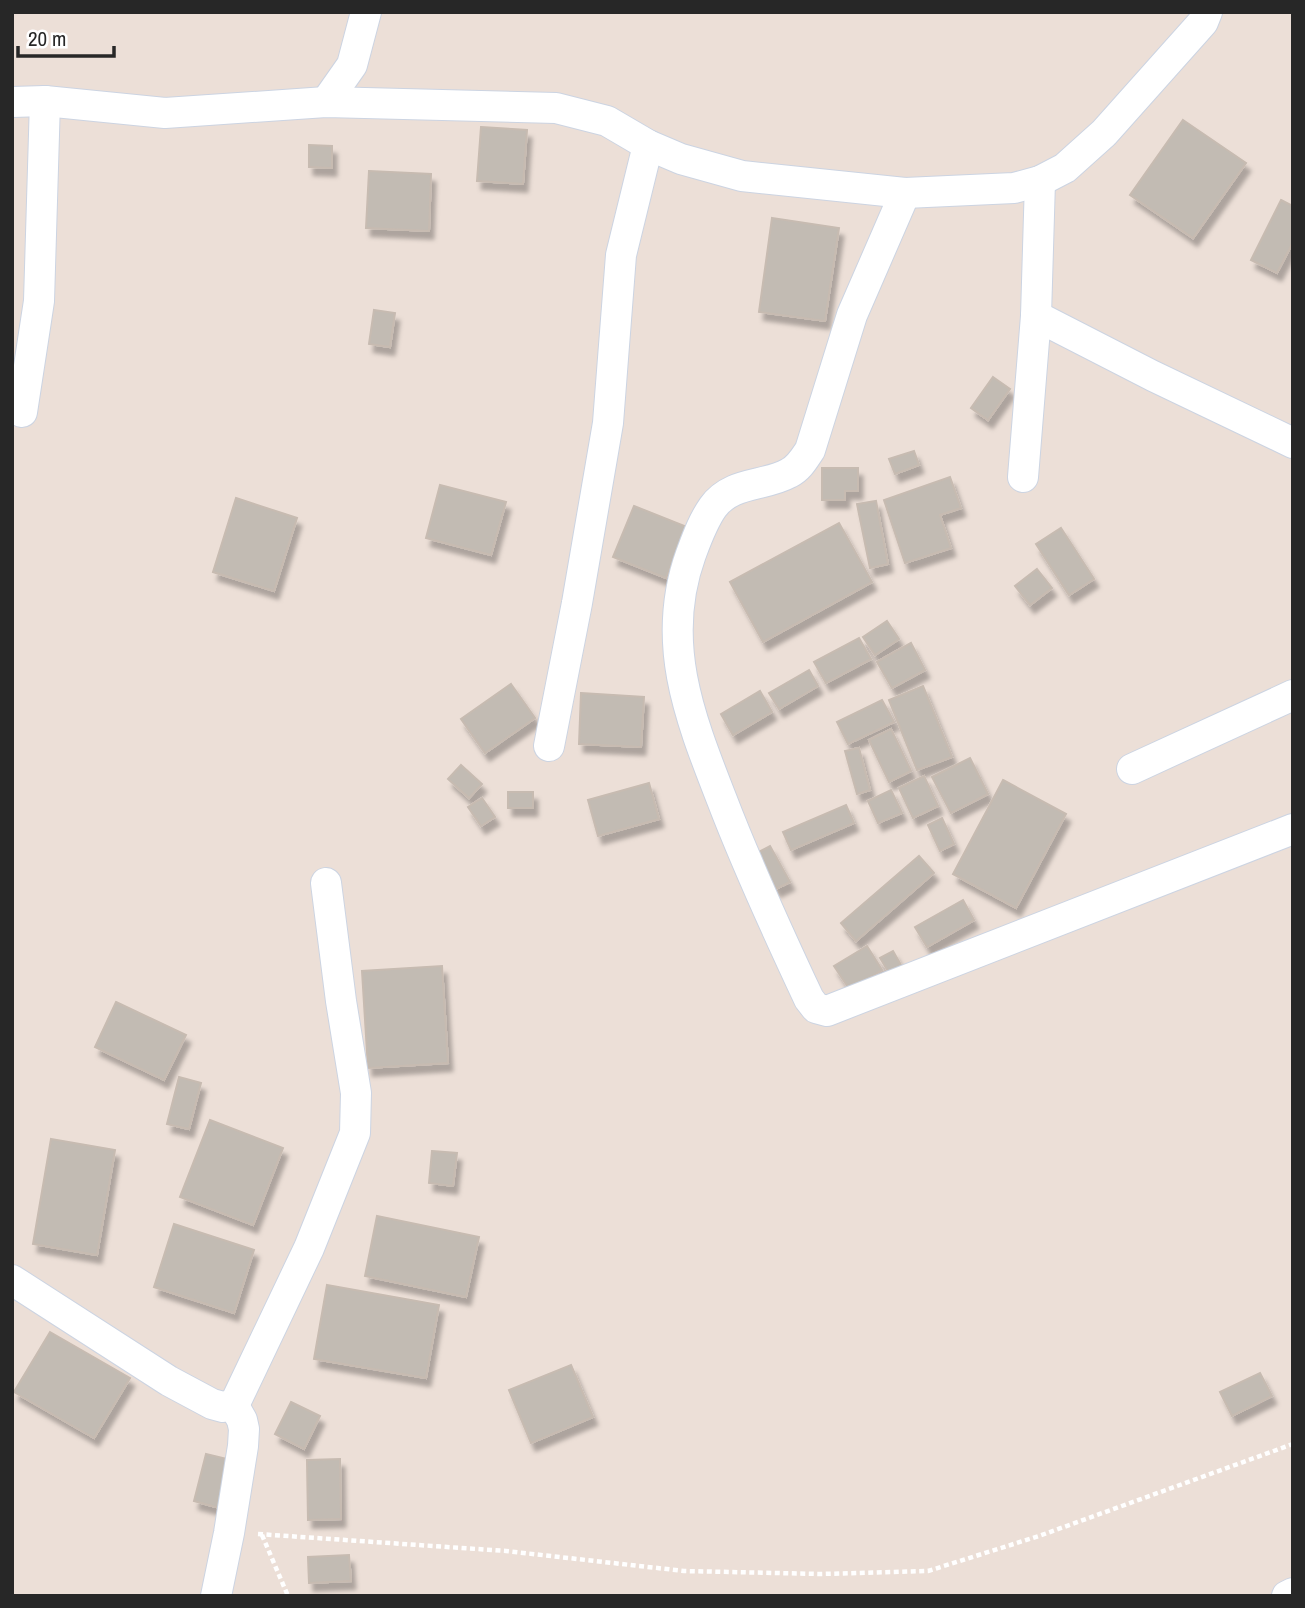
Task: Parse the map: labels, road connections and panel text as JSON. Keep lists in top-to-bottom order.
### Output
{
  "scale_bar": "20 m"
}
